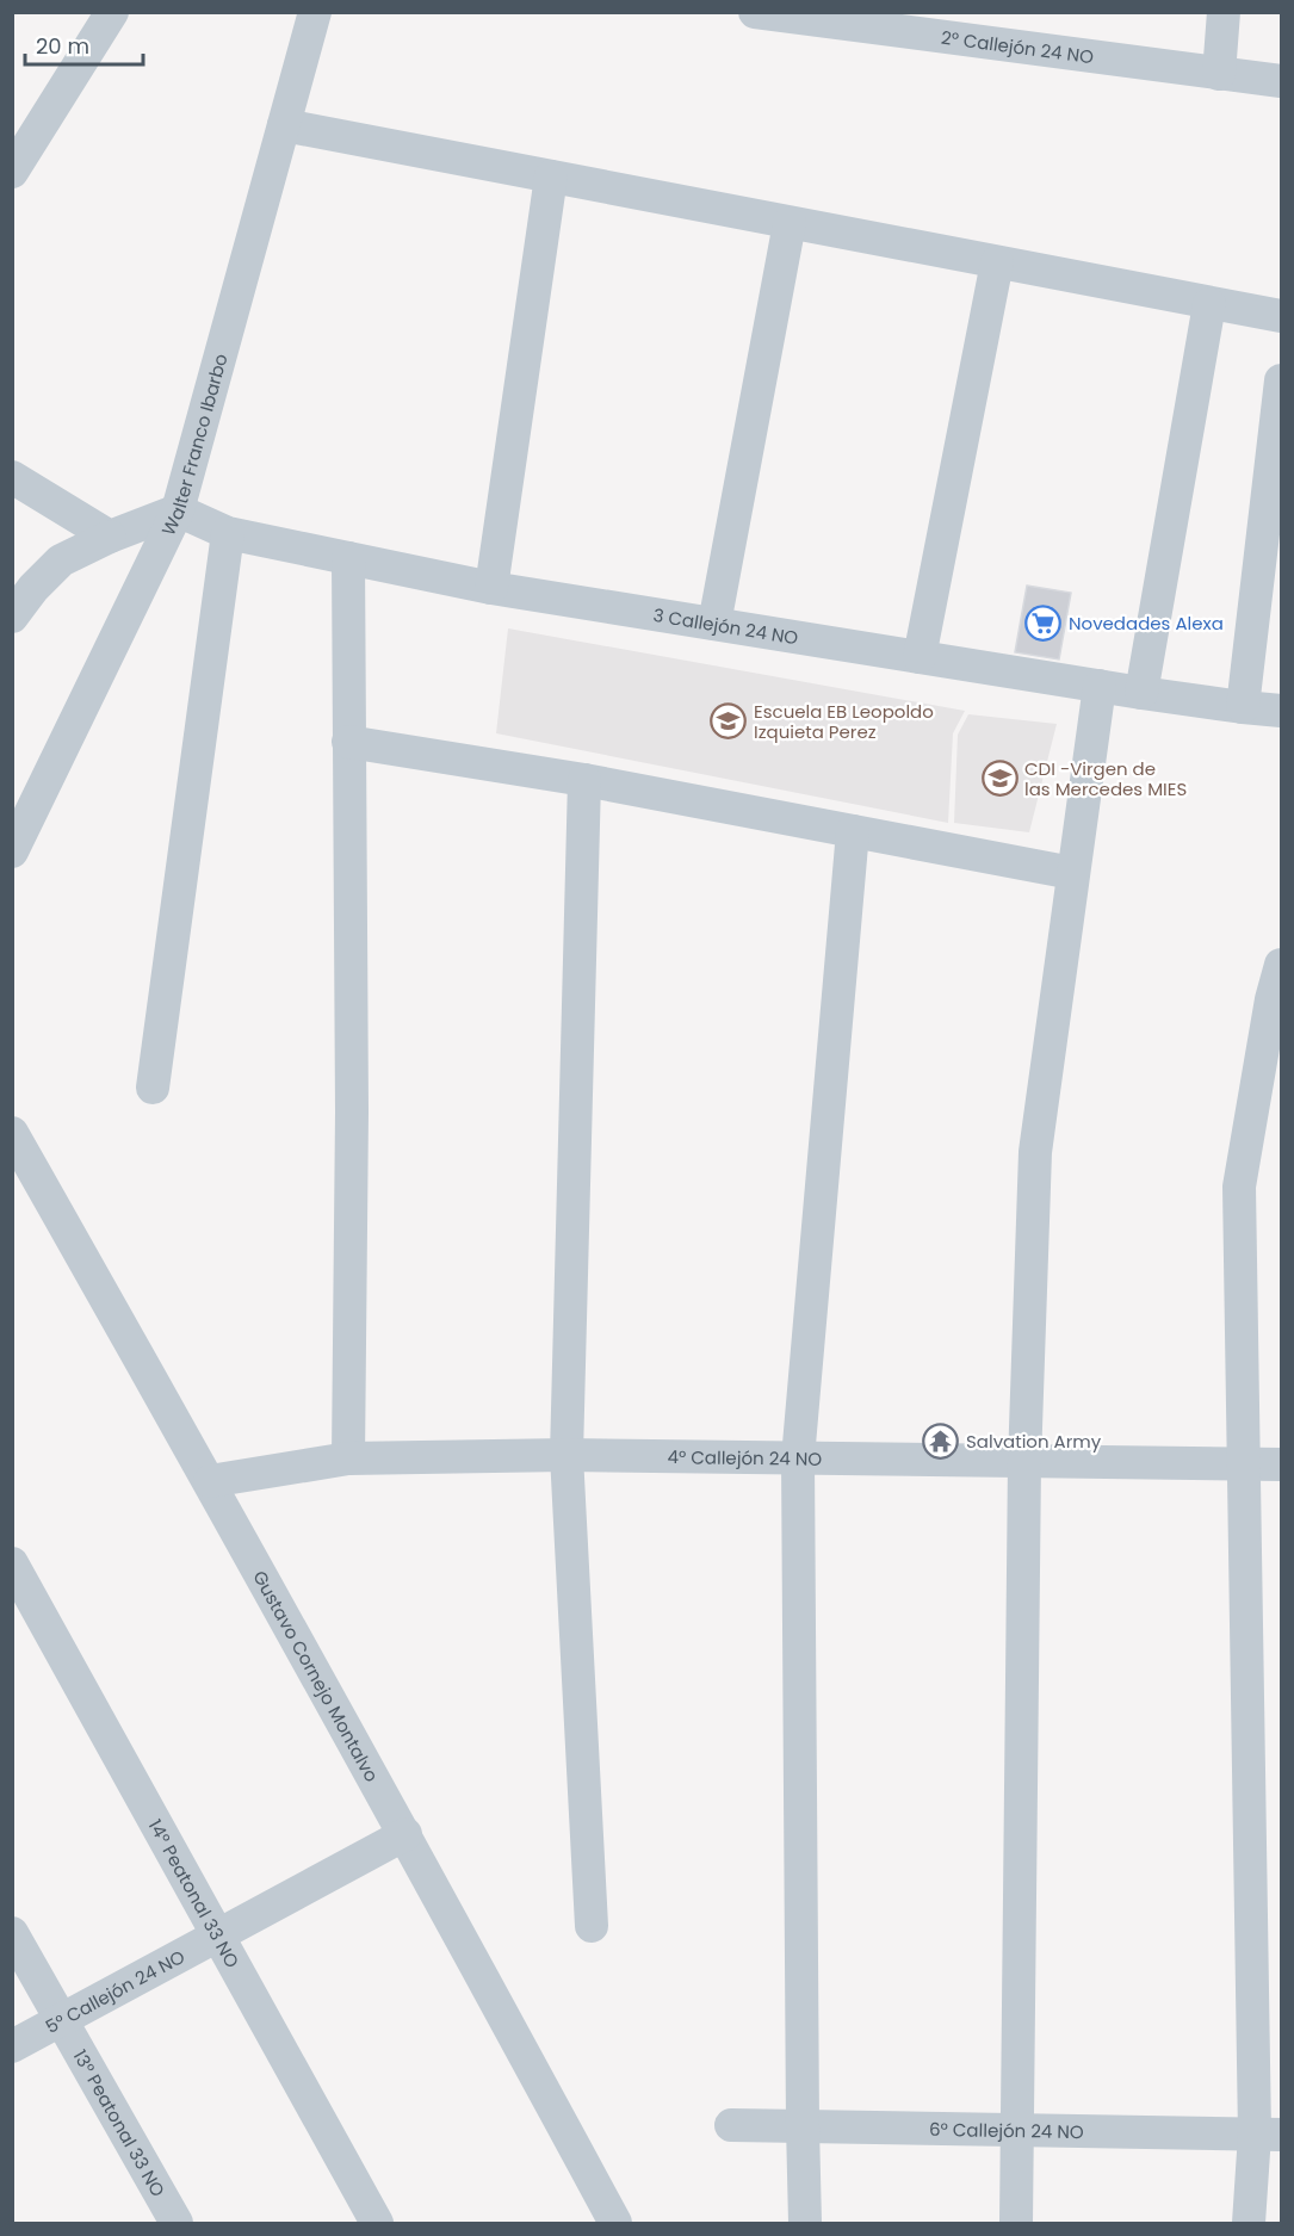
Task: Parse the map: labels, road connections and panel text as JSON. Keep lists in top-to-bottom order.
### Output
{
  "streets": {
    "street": [
      "2° Callejón 24 NO",
      "Walter Franco Ibarbo",
      "3 Callejón 24 NO",
      "4° Callejón 24 NO",
      "Gustavo Cornejo Montalvo",
      "14° Peatonal 33 NO",
      "5° Callejón 24 NO",
      "13° Peatonal 33 NO",
      "6° Callejón 24 NO"
    ]
  },
  "crossings": [
    ["Walter Franco Ibarbo", "3 Callejón 24 NO"],
    ["4° Callejón 24 NO", "Gustavo Cornejo Montalvo"],
    ["Gustavo Cornejo Montalvo", "5° Callejón 24 NO"],
    ["14° Peatonal 33 NO", "5° Callejón 24 NO"],
    ["5° Callejón 24 NO", "13° Peatonal 33 NO"]
  ],
  "places": {
    "supermarket": ["Novedades Alexa"],
    "school or university": ["Escuela EB Leopoldo Izquieta Perez", "CDI -Virgen de las Mercedes MIES"],
    "temple": ["Salvation Army"]
  },
  "scale_bar": "20 m"
}
